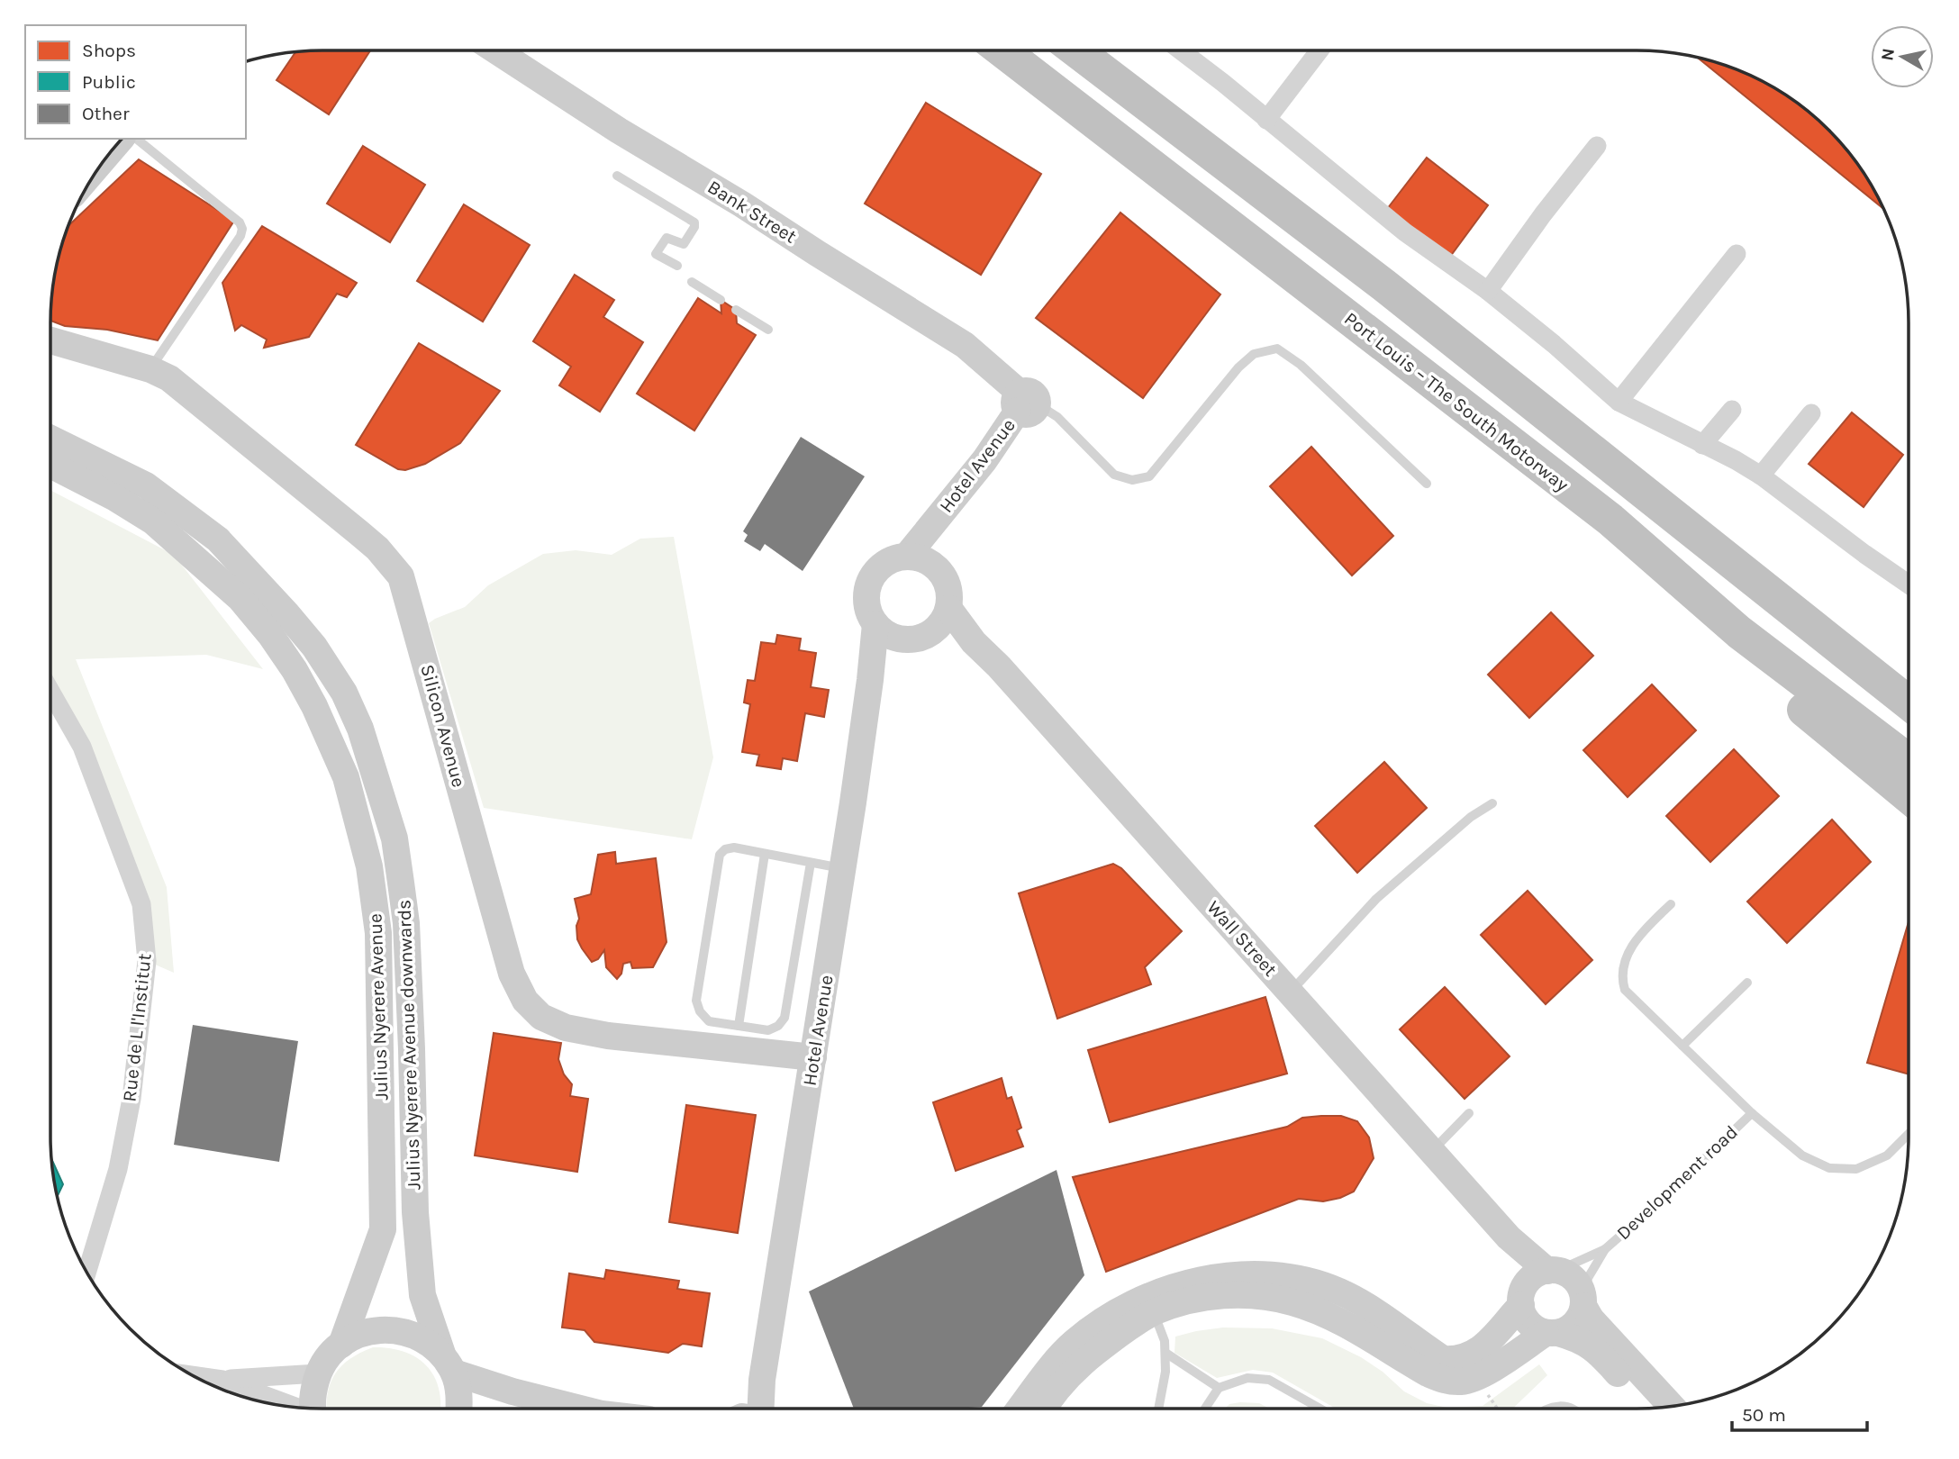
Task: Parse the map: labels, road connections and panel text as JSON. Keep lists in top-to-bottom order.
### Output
{
  "streets": {
    "highway": ["Port Louis – The South Motorway"],
    "street": [
      "Bank Street",
      "Hotel Avenue",
      "Silicon Avenue",
      "Wall Street",
      "Julius Nyerere Avenue",
      "Rue de L l'Institut",
      "Julius Nyerere Avenue downwards"
    ],
    "lane": ["Development road"]
  },
  "crossings": [
    ["Bank Street", "Hotel Avenue"],
    ["Hotel Avenue", "Silicon Avenue"],
    ["Hotel Avenue", "Wall Street"]
  ],
  "legend": ["Shops", "Public", "Other"],
  "scale_bar": "50 m",
  "north": "left"
}
